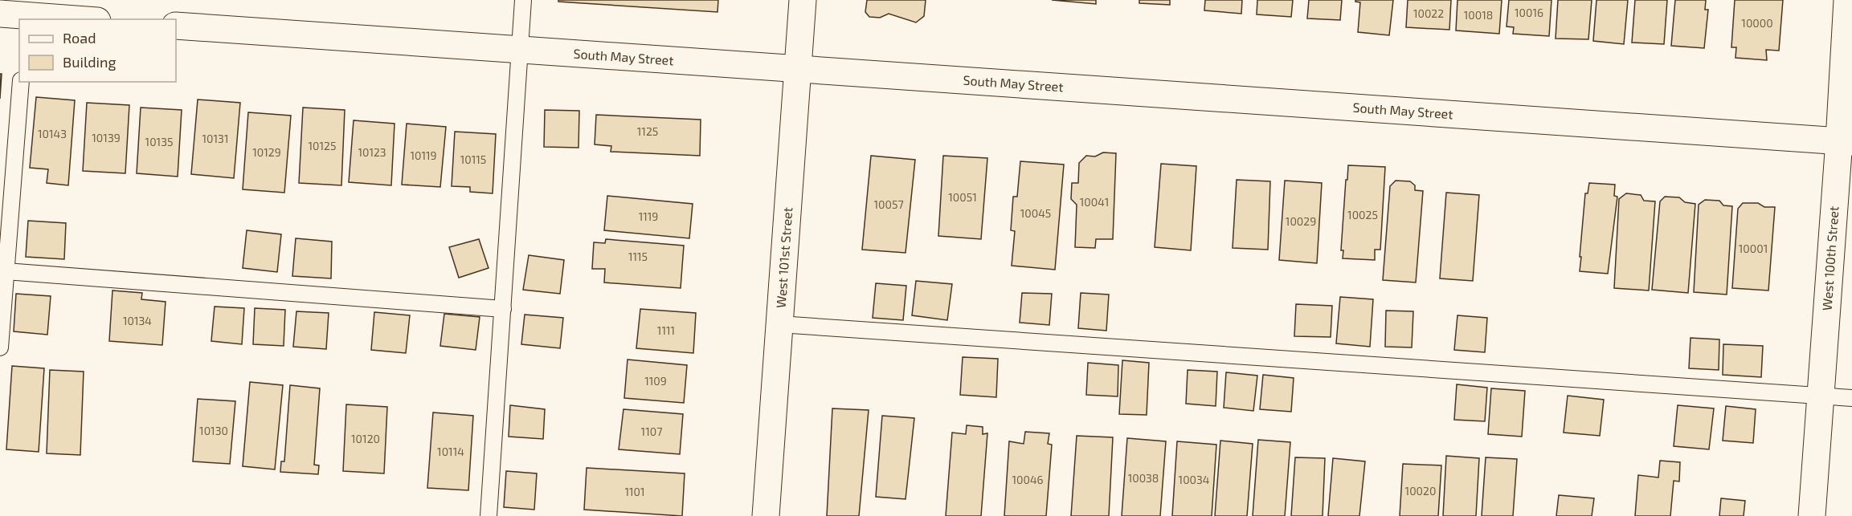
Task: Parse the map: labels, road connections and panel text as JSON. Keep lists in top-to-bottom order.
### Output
{
  "streets": {
    "street": ["South May Street", "West 101st Street", "West 100th Street"]
  },
  "crossings": [
    ["South May Street", "West 101st Street"],
    ["South May Street", "West 100th Street"]
  ],
  "house_numbers": [
    "10016",
    "10022",
    "10018",
    "10000",
    "1125",
    "10143",
    "10139",
    "10131",
    "10135",
    "10125",
    "10129",
    "10123",
    "10119",
    "10115",
    "10051",
    "10041",
    "10057",
    "10045",
    "10025",
    "1119",
    "10029",
    "10001",
    "1115",
    "10134",
    "1111",
    "1109",
    "10130",
    "1107",
    "10120",
    "10114",
    "10038",
    "10046",
    "10034",
    "10020",
    "1101"
  ],
  "legend": ["Road", "Building"]
}
